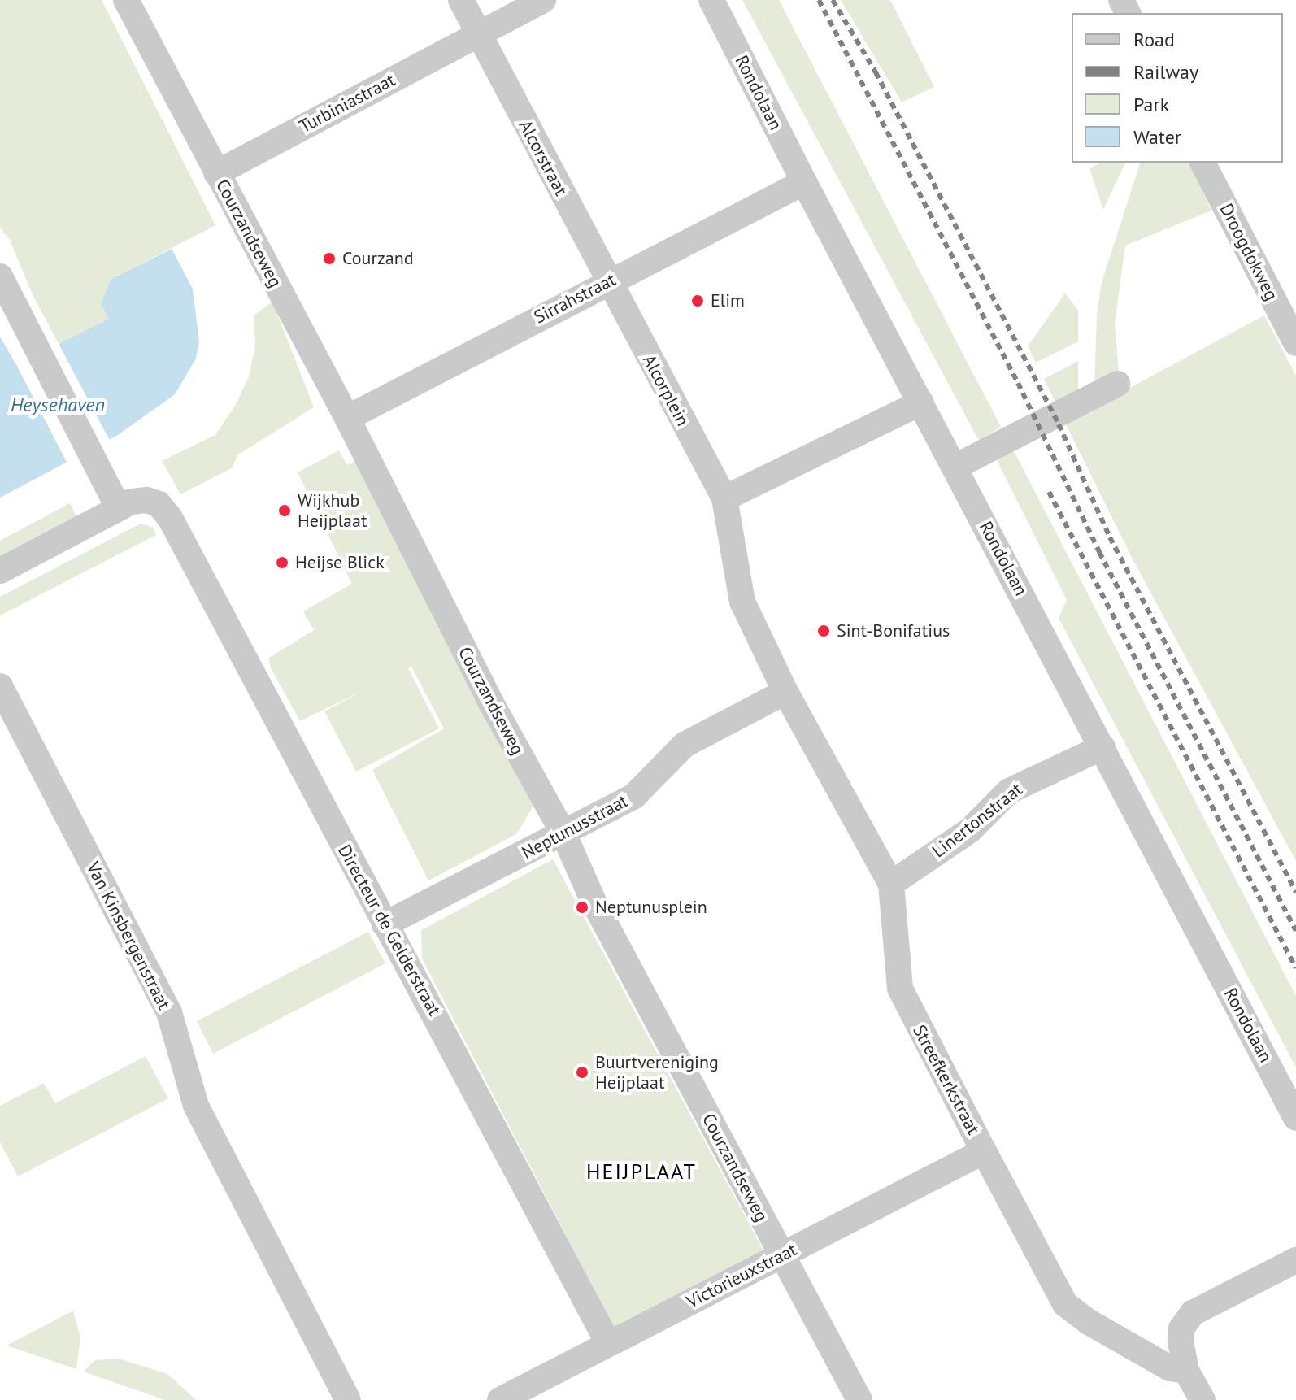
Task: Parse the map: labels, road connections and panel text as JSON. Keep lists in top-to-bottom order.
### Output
{
  "streets": {
    "street": [
      "Rondolaan",
      "Turbiniastraat",
      "Alcorstraat",
      "Courzandseweg",
      "Droogdokweg",
      "Sirrahstraat",
      "Alcorplein",
      "Linertonstraat",
      "Neptunusstraat",
      "Directeur de Gelderstraat",
      "Van Kinsbergenstraat",
      "Streefkerkstraat",
      "Victorieuxstraat"
    ]
  },
  "crossings": [
    ["Rondolaan", "Sirrahstraat"],
    ["Rondolaan", "Linertonstraat"],
    ["Turbiniastraat", "Alcorstraat"],
    ["Turbiniastraat", "Courzandseweg"],
    ["Alcorstraat", "Sirrahstraat"],
    ["Alcorstraat", "Alcorplein"],
    ["Courzandseweg", "Sirrahstraat"],
    ["Courzandseweg", "Neptunusstraat"],
    ["Courzandseweg", "Victorieuxstraat"],
    ["Sirrahstraat", "Alcorplein"],
    ["Alcorplein", "Neptunusstraat"],
    ["Alcorplein", "Streefkerkstraat"],
    ["Linertonstraat", "Streefkerkstraat"],
    ["Neptunusstraat", "Directeur de Gelderstraat"],
    ["Neptunusstraat", "Streefkerkstraat"],
    ["Directeur de Gelderstraat", "Victorieuxstraat"],
    ["Streefkerkstraat", "Victorieuxstraat"]
  ],
  "districts": ["HEIJPLAAT"],
  "water": ["Heysehaven"],
  "places": [
    "Courzand",
    "Elim",
    "Wijkhub Heijplaat",
    "Heijse Blick",
    "Sint-Bonifatius",
    "Neptunusplein",
    "Buurtvereniging Heijplaat"
  ],
  "legend": [
    "Road",
    "Railway",
    "Park",
    "Water"
  ]
}
